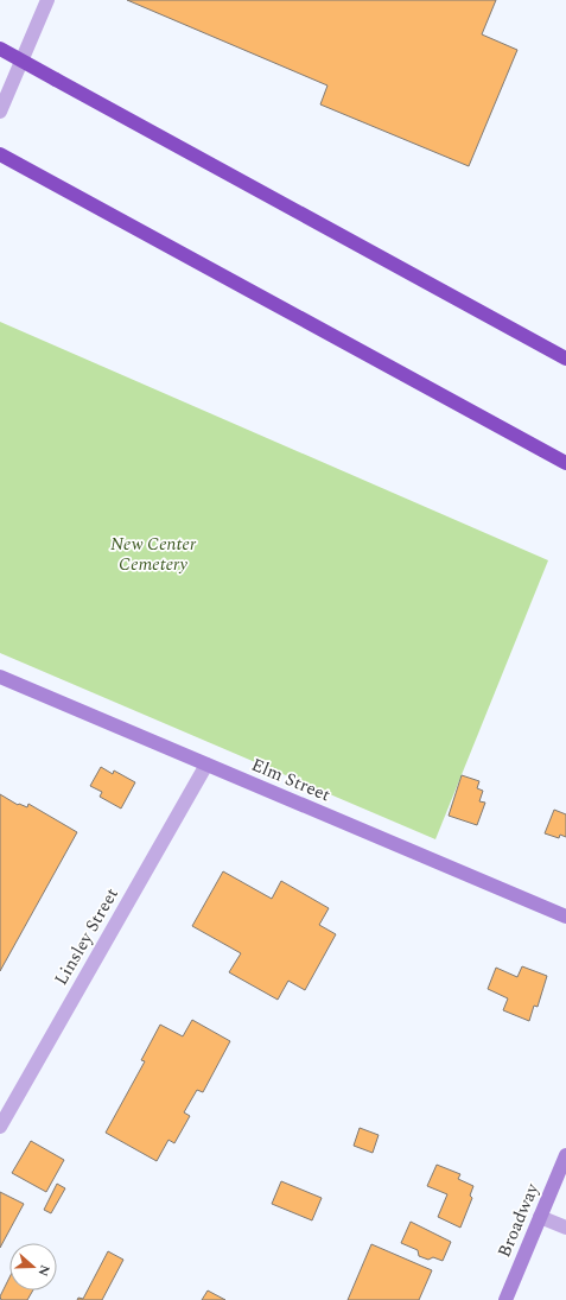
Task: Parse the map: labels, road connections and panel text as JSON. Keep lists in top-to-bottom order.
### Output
{
  "streets": {
    "street": ["Elm Street", "Linsley Street", "Broadway"]
  },
  "crossings": [
    ["Elm Street", "Linsley Street"]
  ],
  "parks": ["New Center Cemetery"],
  "north": "right"
}
